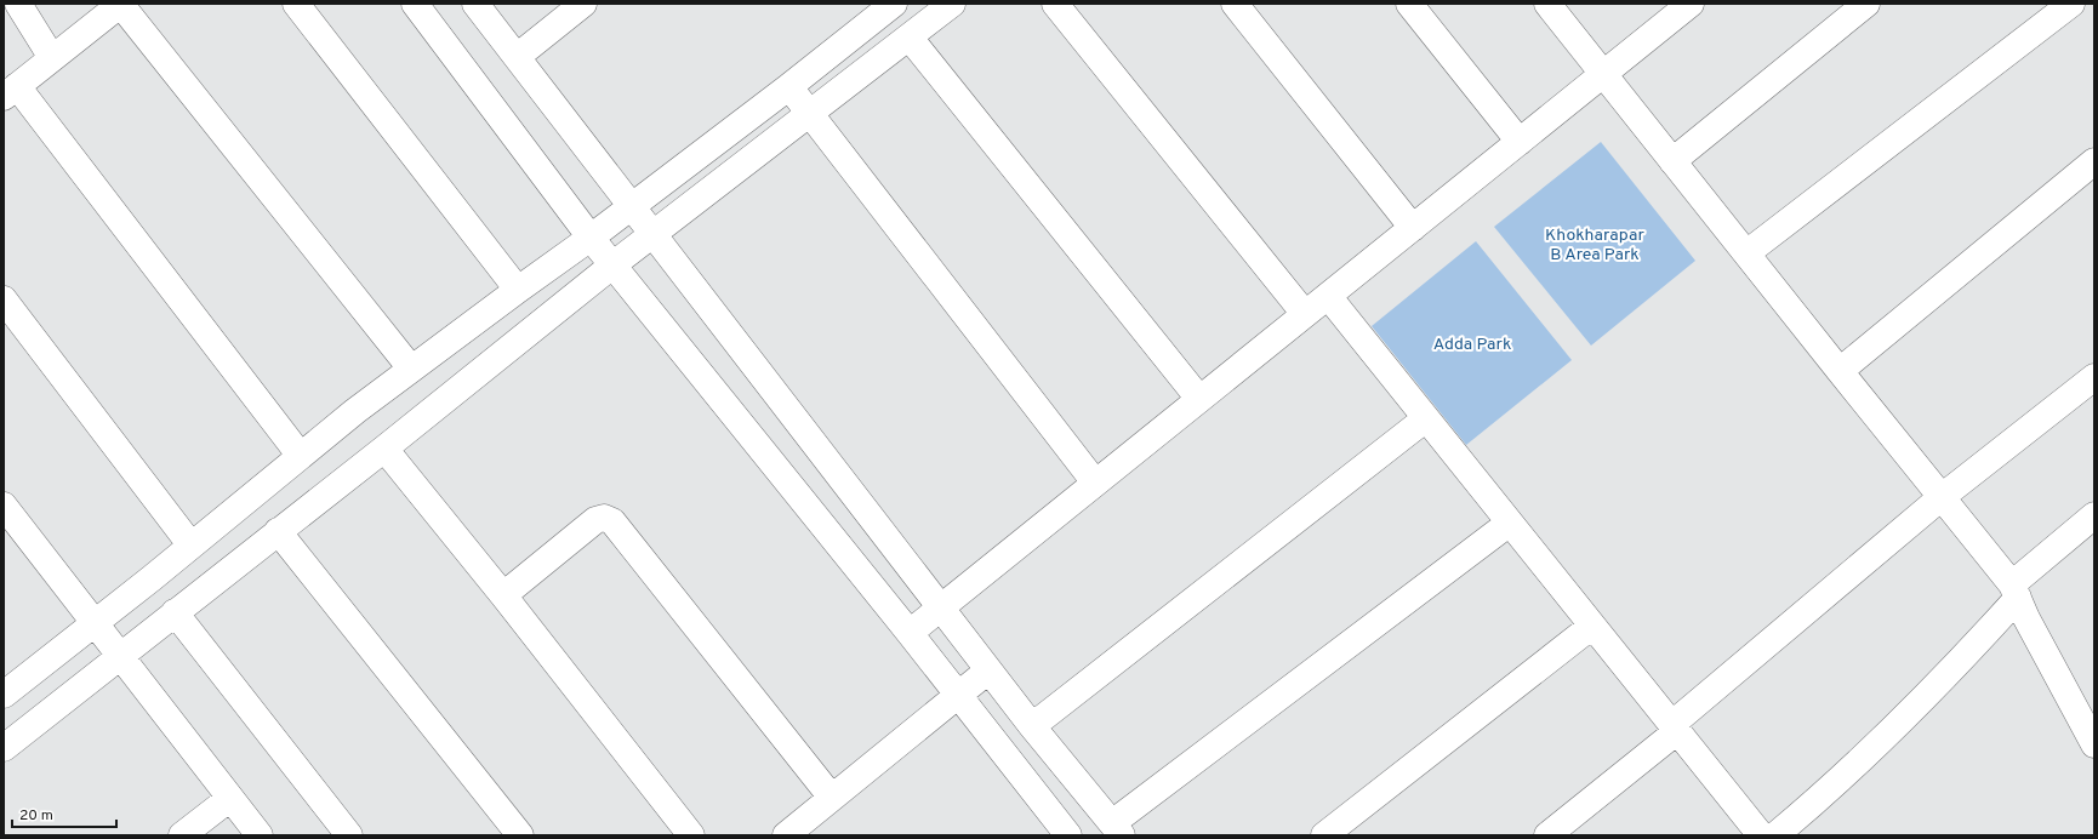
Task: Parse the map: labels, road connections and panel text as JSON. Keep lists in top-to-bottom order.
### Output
{
  "parks": ["Khokharapar B Area Park", "Adda Park"],
  "scale_bar": "20 m"
}
